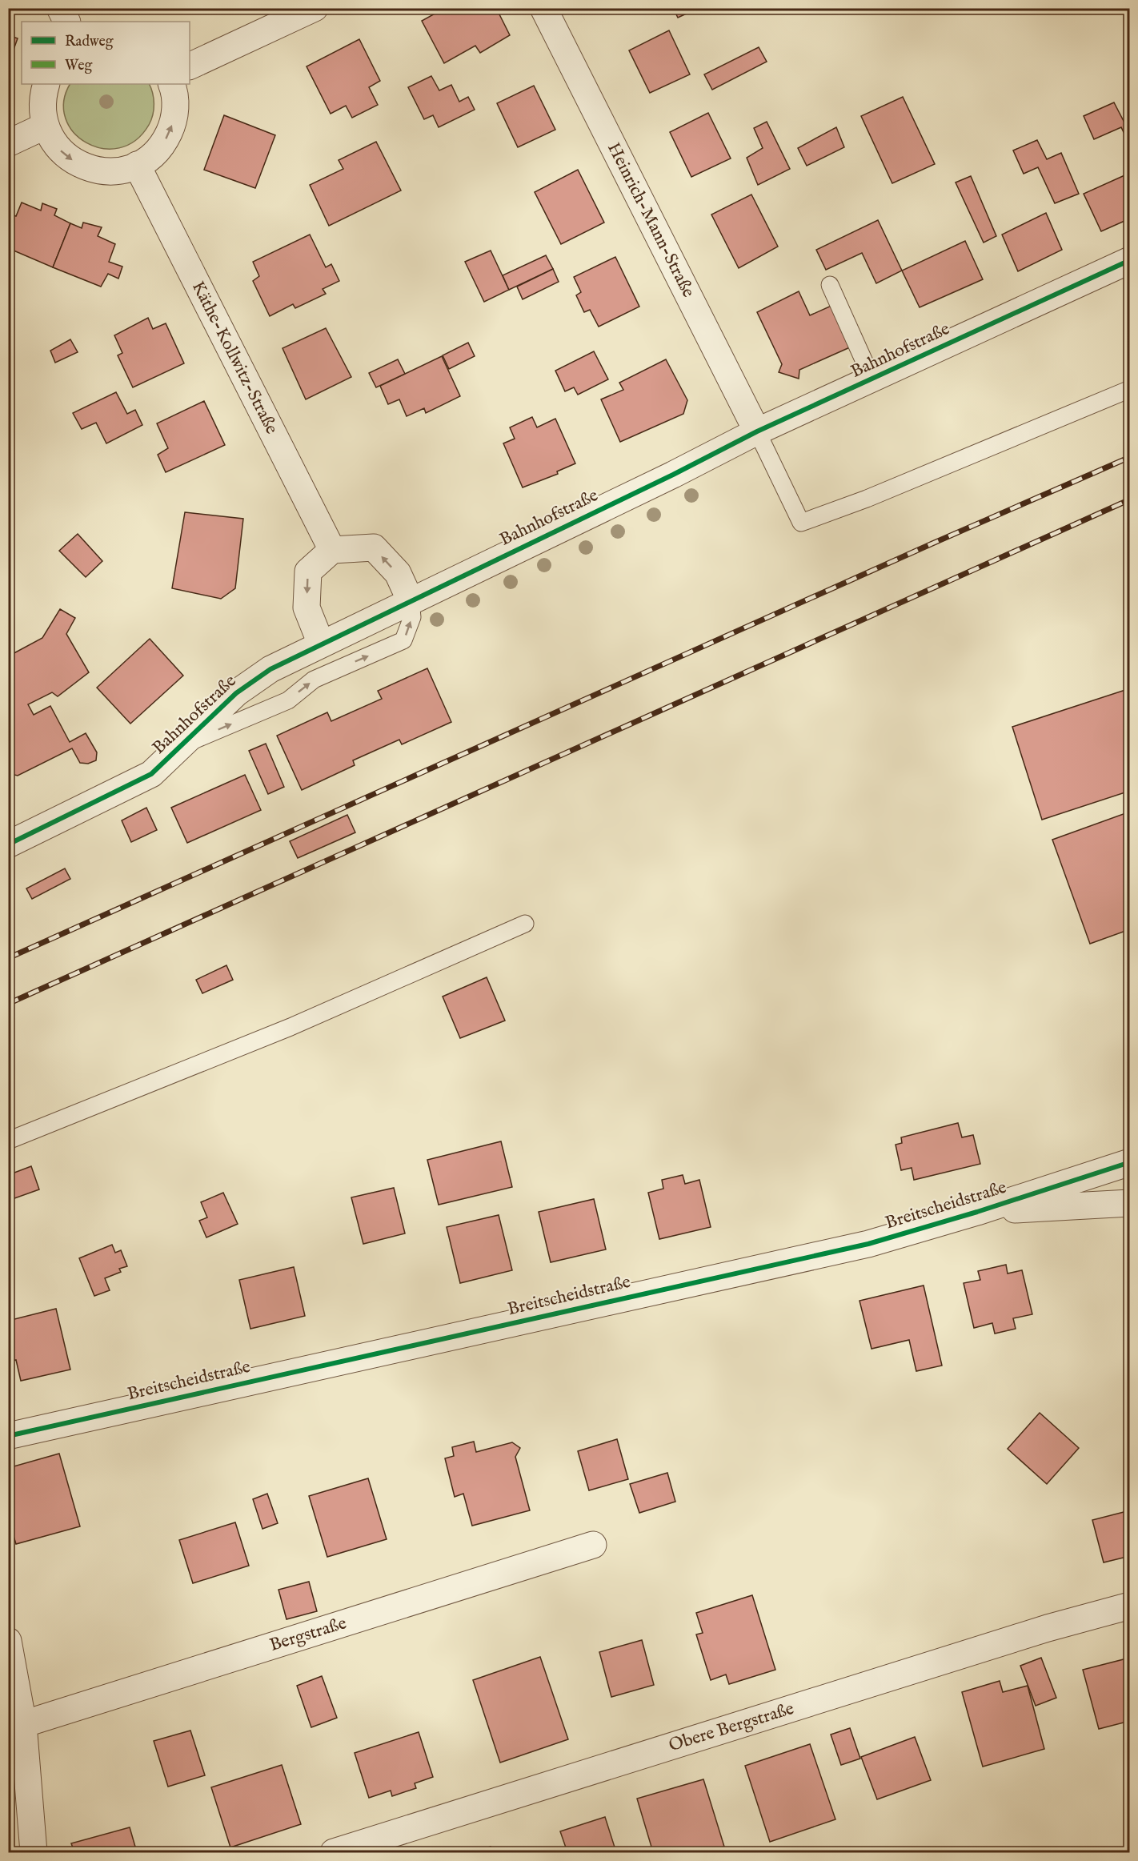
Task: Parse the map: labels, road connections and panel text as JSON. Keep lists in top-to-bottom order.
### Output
{
  "streets": {
    "street": [
      "Heinrich-Mann-Straße",
      "Bahnhofstraße",
      "Käthe-Kollwitz-Straße",
      "Breitscheidstraße",
      "Bergstraße",
      "Obere Bergstraße"
    ]
  },
  "crossings": [
    ["Heinrich-Mann-Straße", "Bahnhofstraße"]
  ],
  "legend": ["Radweg", "Weg"]
}
